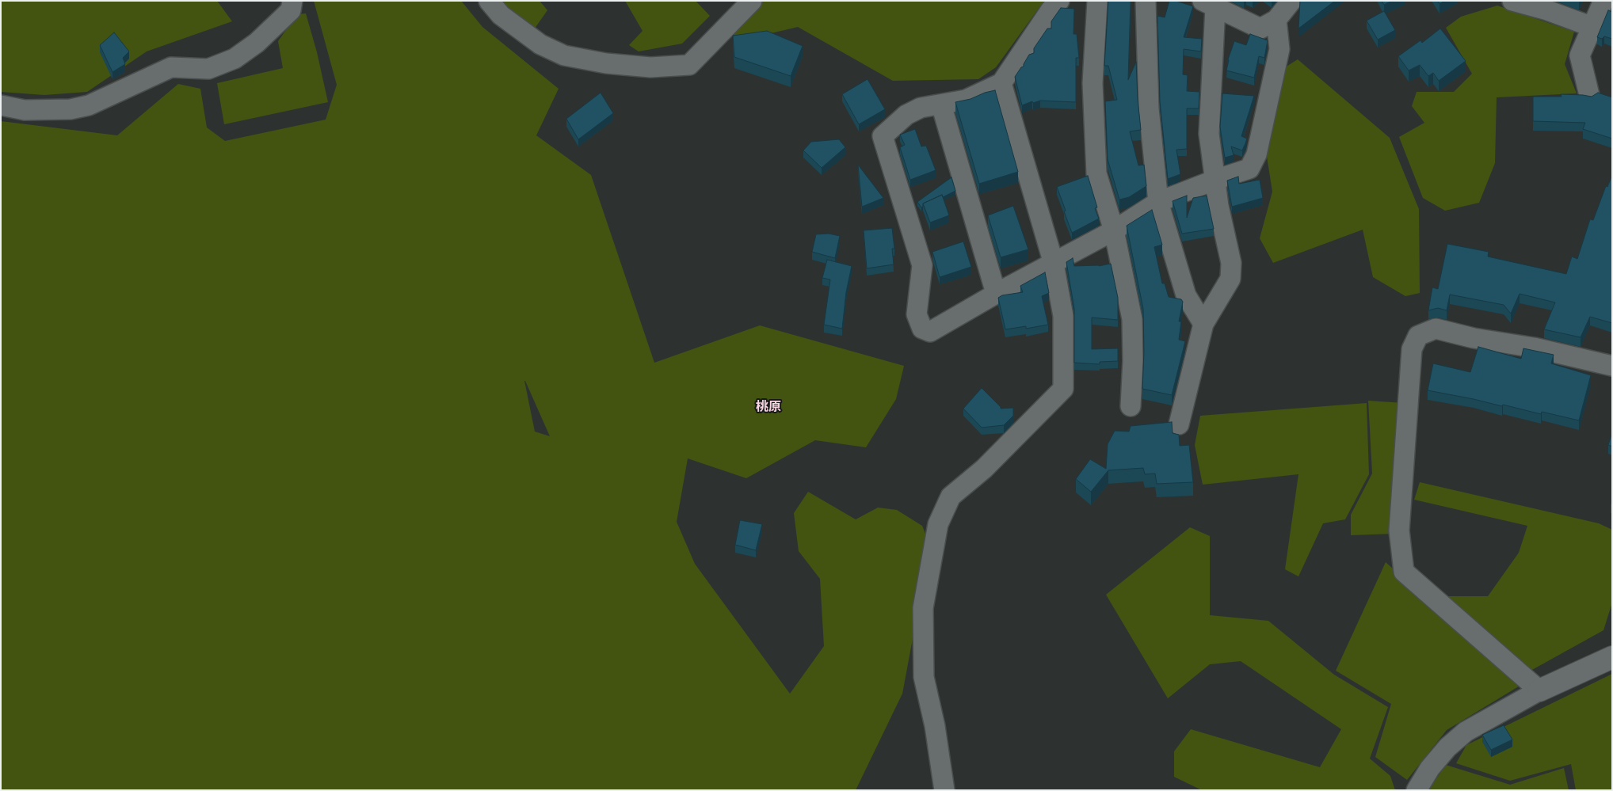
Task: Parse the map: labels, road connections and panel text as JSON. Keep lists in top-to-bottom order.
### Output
{
  "districts": ["桃原"]
}
